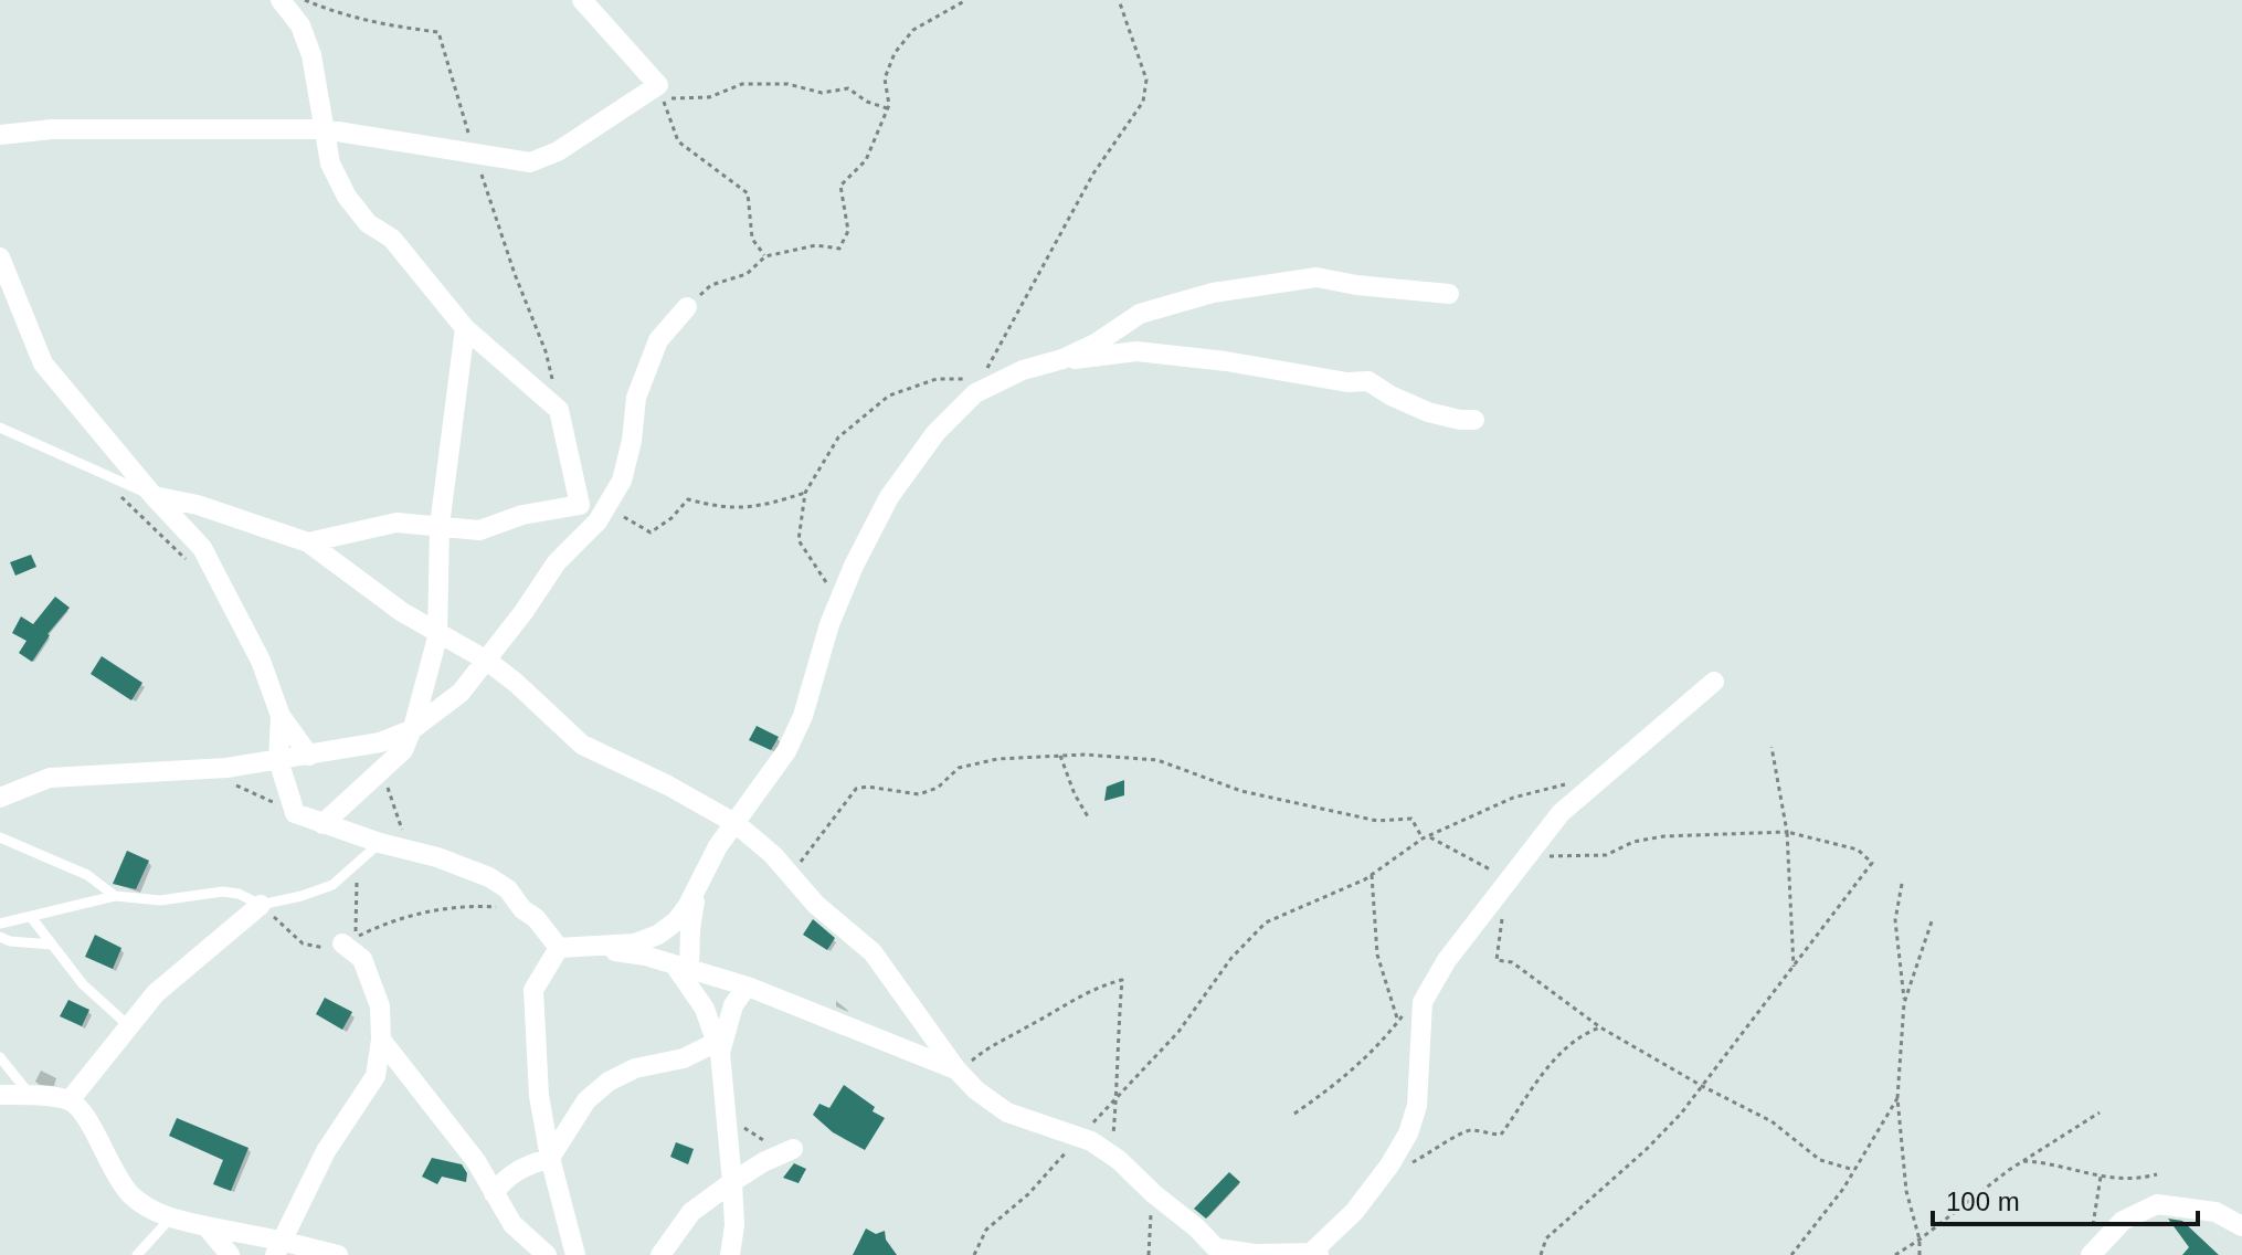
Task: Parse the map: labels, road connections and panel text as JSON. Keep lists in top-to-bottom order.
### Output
{
  "scale_bar": "100 m"
}
